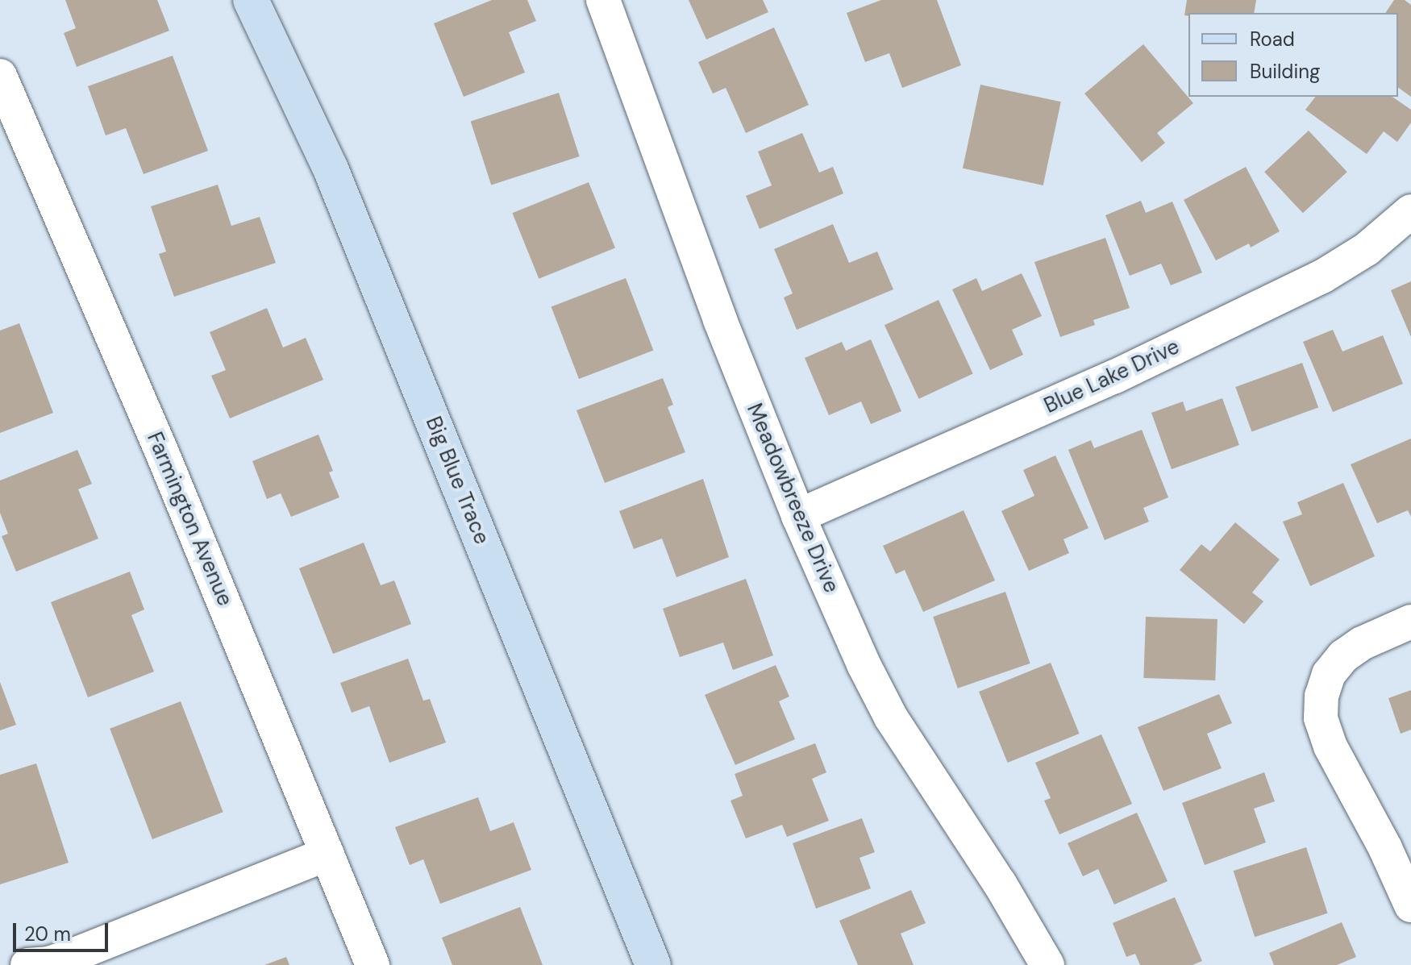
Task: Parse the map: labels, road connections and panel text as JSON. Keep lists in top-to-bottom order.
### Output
{
  "streets": {
    "street": [
      "Blue Lake Drive",
      "Big Blue Trace",
      "Meadowbreeze Drive",
      "Farmington Avenue"
    ]
  },
  "crossings": [
    ["Blue Lake Drive", "Meadowbreeze Drive"]
  ],
  "legend": ["Road", "Building"],
  "scale_bar": "20 m"
}
